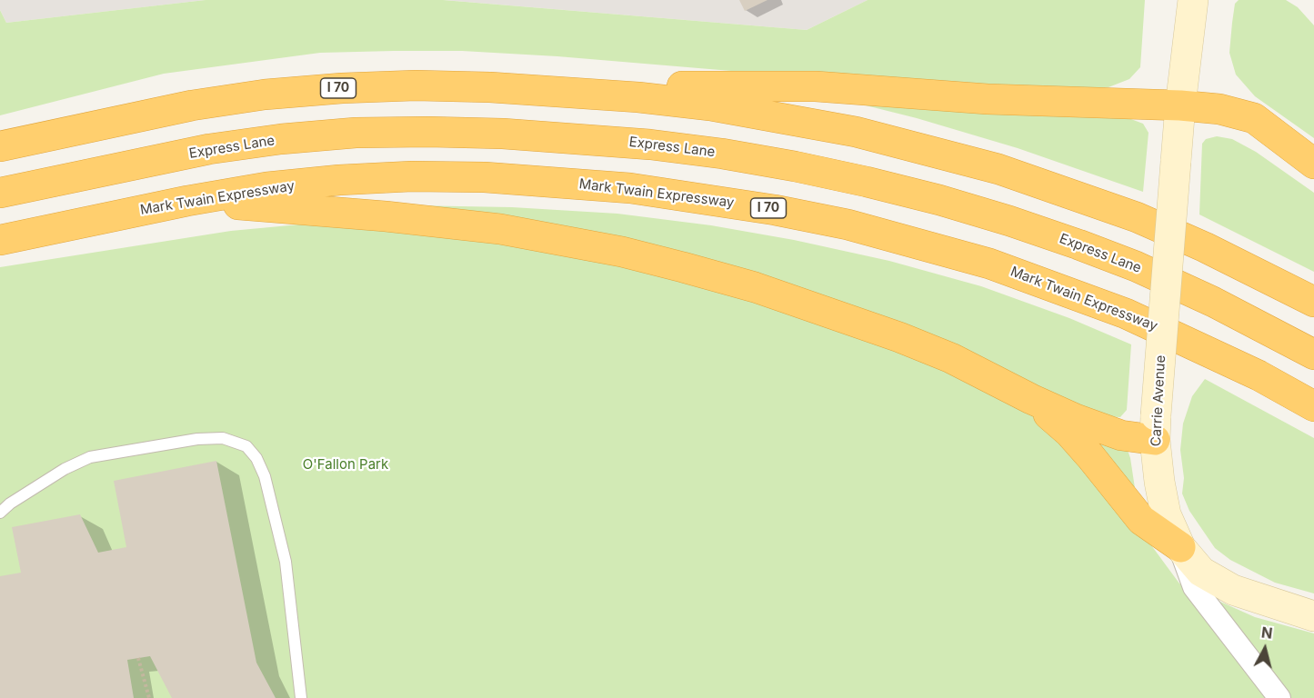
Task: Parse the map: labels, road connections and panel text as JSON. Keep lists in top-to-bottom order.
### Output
{
  "streets": {
    "highway": ["I 70", "Express Lane", "Mark Twain Expressway"],
    "main road": ["Carrie Avenue"]
  },
  "parks": ["O'Fallon Park"],
  "north": "top"
}
